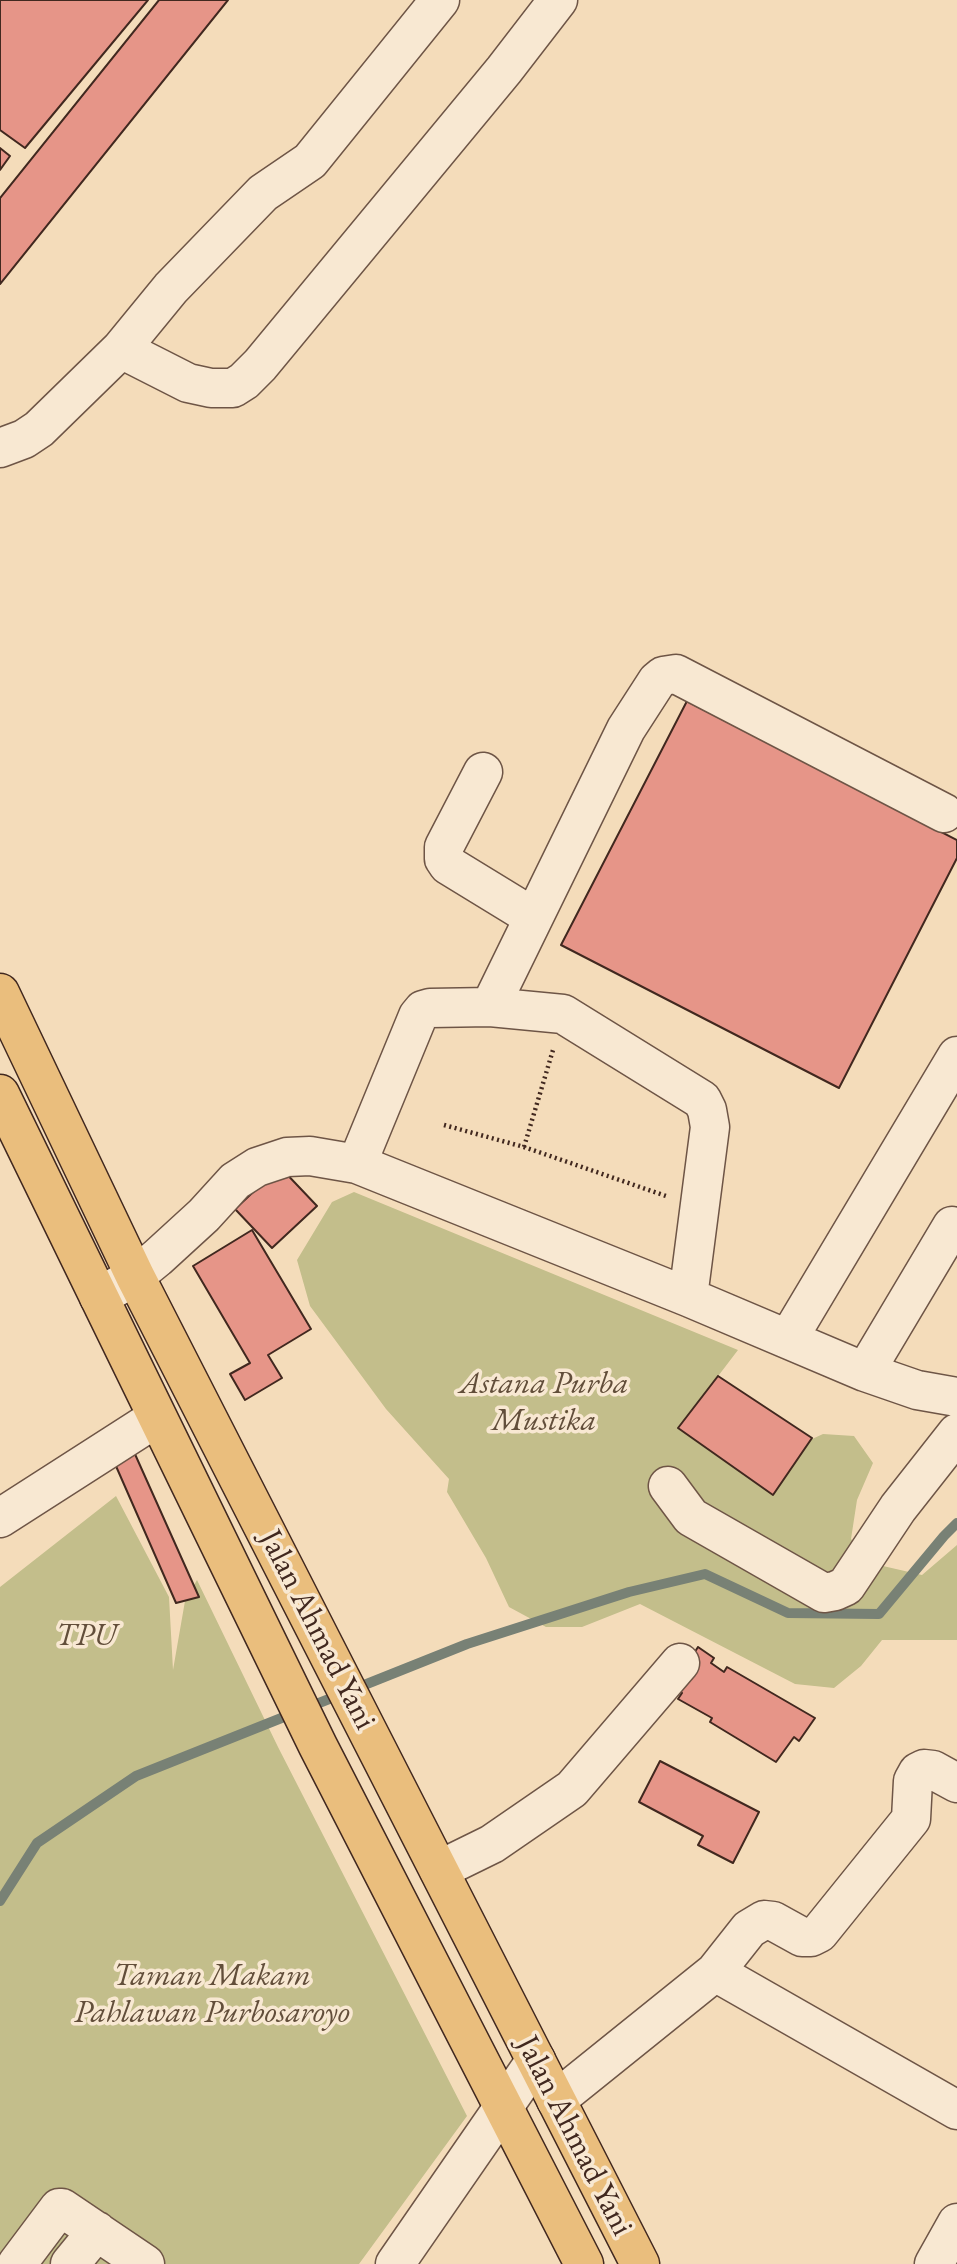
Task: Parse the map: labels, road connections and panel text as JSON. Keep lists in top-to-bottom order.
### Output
{
  "streets": {
    "main road": ["Jalan Ahmad Yani"]
  },
  "parks": ["Astana Purba Mustika", "TPU", "Taman Makam Pahlawan Purbosaroyo"]
}
